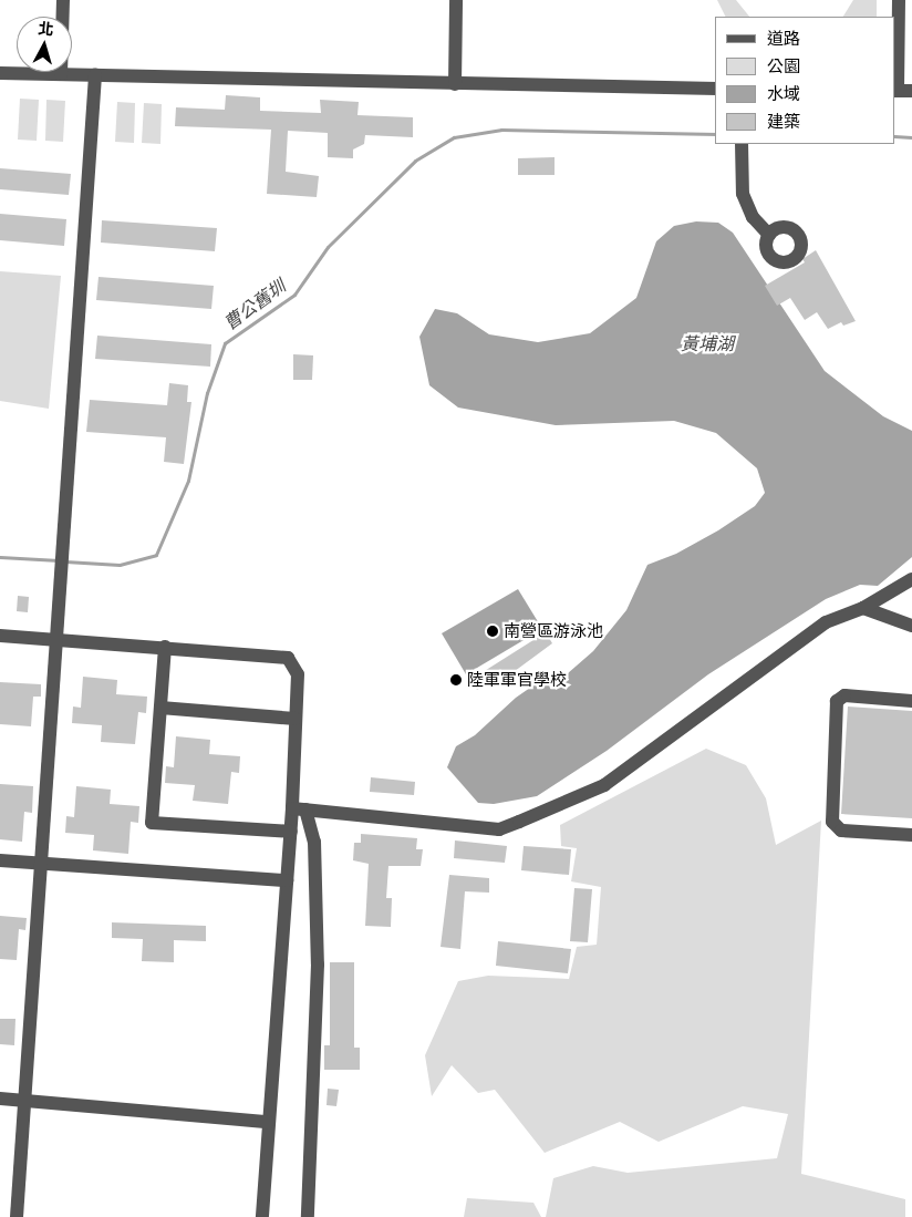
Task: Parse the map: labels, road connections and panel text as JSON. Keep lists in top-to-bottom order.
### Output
{
  "water": ["曹公舊圳", "黃埔湖"],
  "places": ["南營區游泳池", "陸軍軍官學校"],
  "legend": [
    "道路",
    "公園",
    "水域",
    "建築"
  ],
  "north": "top"
}
